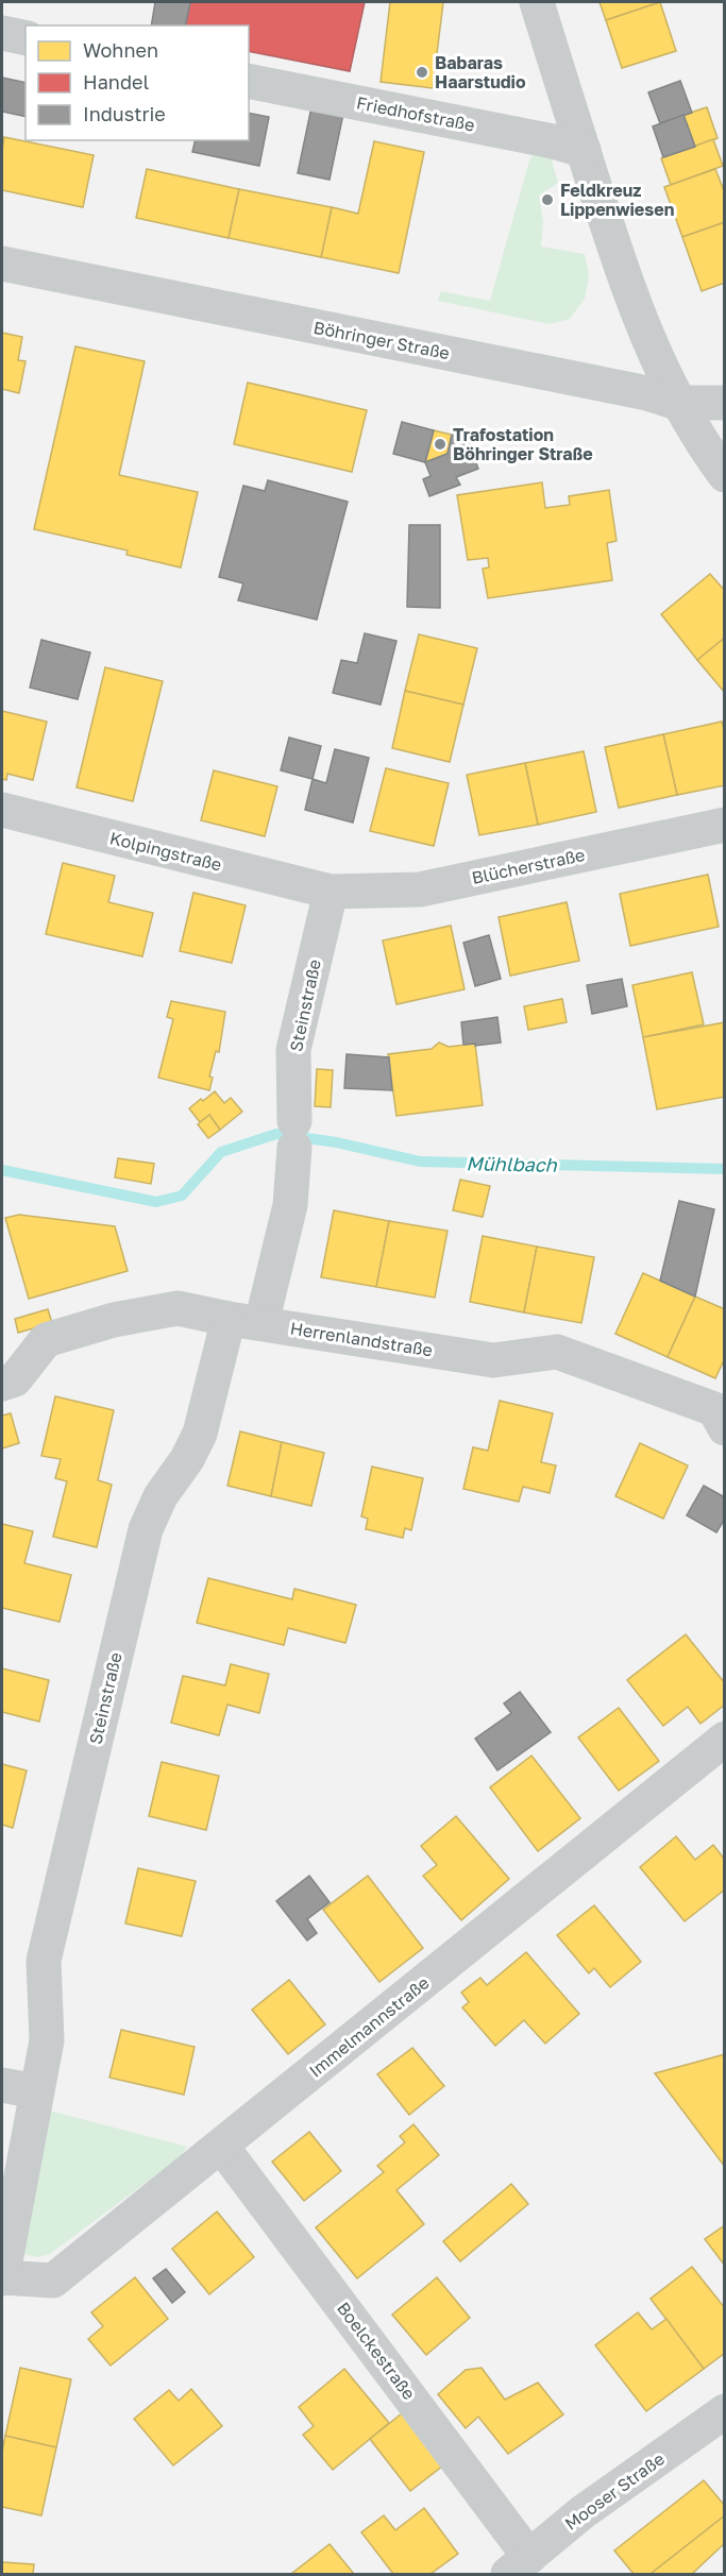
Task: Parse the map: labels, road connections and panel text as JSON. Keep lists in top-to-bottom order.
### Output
{
  "streets": {
    "street": [
      "Friedhofstraße",
      "Böhringer Straße",
      "Kolpingstraße",
      "Blücherstraße",
      "Steinstraße",
      "Herrenlandstraße",
      "Immelmannstraße",
      "Boelckestraße",
      "Mooser Straße"
    ]
  },
  "crossings": [
    ["Kolpingstraße", "Blücherstraße"],
    ["Kolpingstraße", "Steinstraße"],
    ["Blücherstraße", "Steinstraße"],
    ["Steinstraße", "Herrenlandstraße"],
    ["Steinstraße", "Immelmannstraße"],
    ["Immelmannstraße", "Boelckestraße"],
    ["Boelckestraße", "Mooser Straße"]
  ],
  "water": ["Mühlbach"],
  "places": ["Babaras Haarstudio", "Feldkreuz Lippenwiesen", "Trafostation Böhringer Straße"],
  "legend": ["Wohnen", "Handel", "Industrie"]
}
